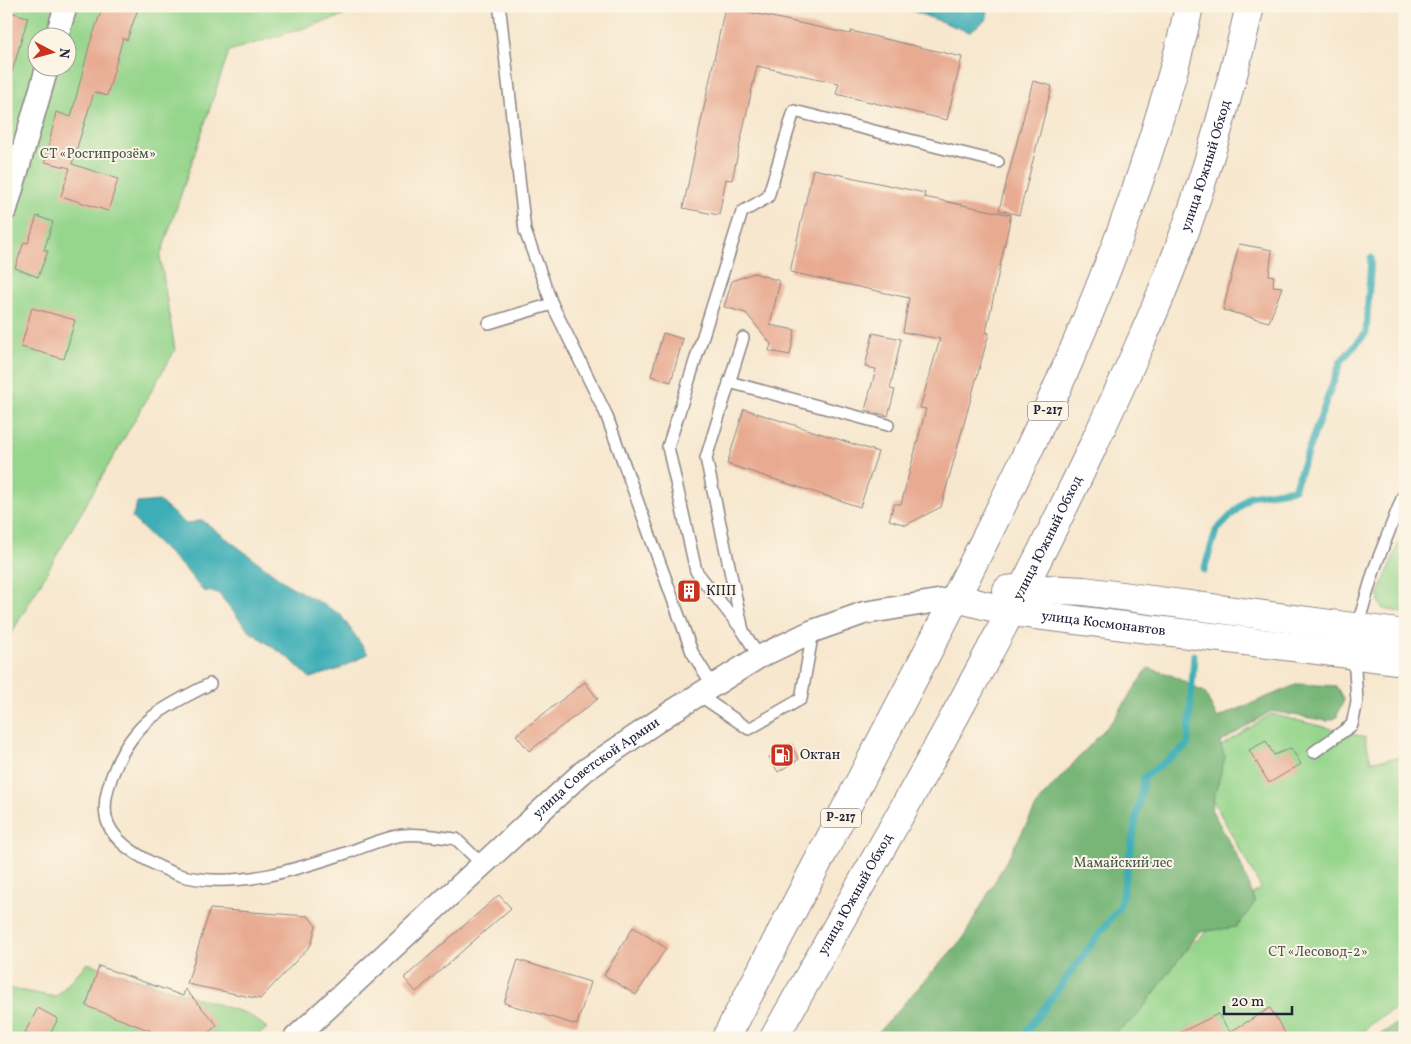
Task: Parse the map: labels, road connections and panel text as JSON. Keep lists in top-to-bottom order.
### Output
{
  "streets": {
    "main road": ["улица Южный Обход", "Р-217", "улица Космонавтов"],
    "street": ["улица Советской Армии"]
  },
  "crossings": [
    ["улица Южный Обход", "улица Космонавтов"],
    ["Р-217", "улица Космонавтов"],
    ["Р-217", "улица Советской Армии"],
    ["улица Космонавтов", "улица Советской Армии"]
  ],
  "parks": ["СТ «Росгипрозём»", "Мамайский лес", "СТ «Лесовод-2»"],
  "places": {
    "building": ["КПП"],
    "fuel station": ["Октан"]
  },
  "scale_bar": "20 m",
  "north": "right"
}
